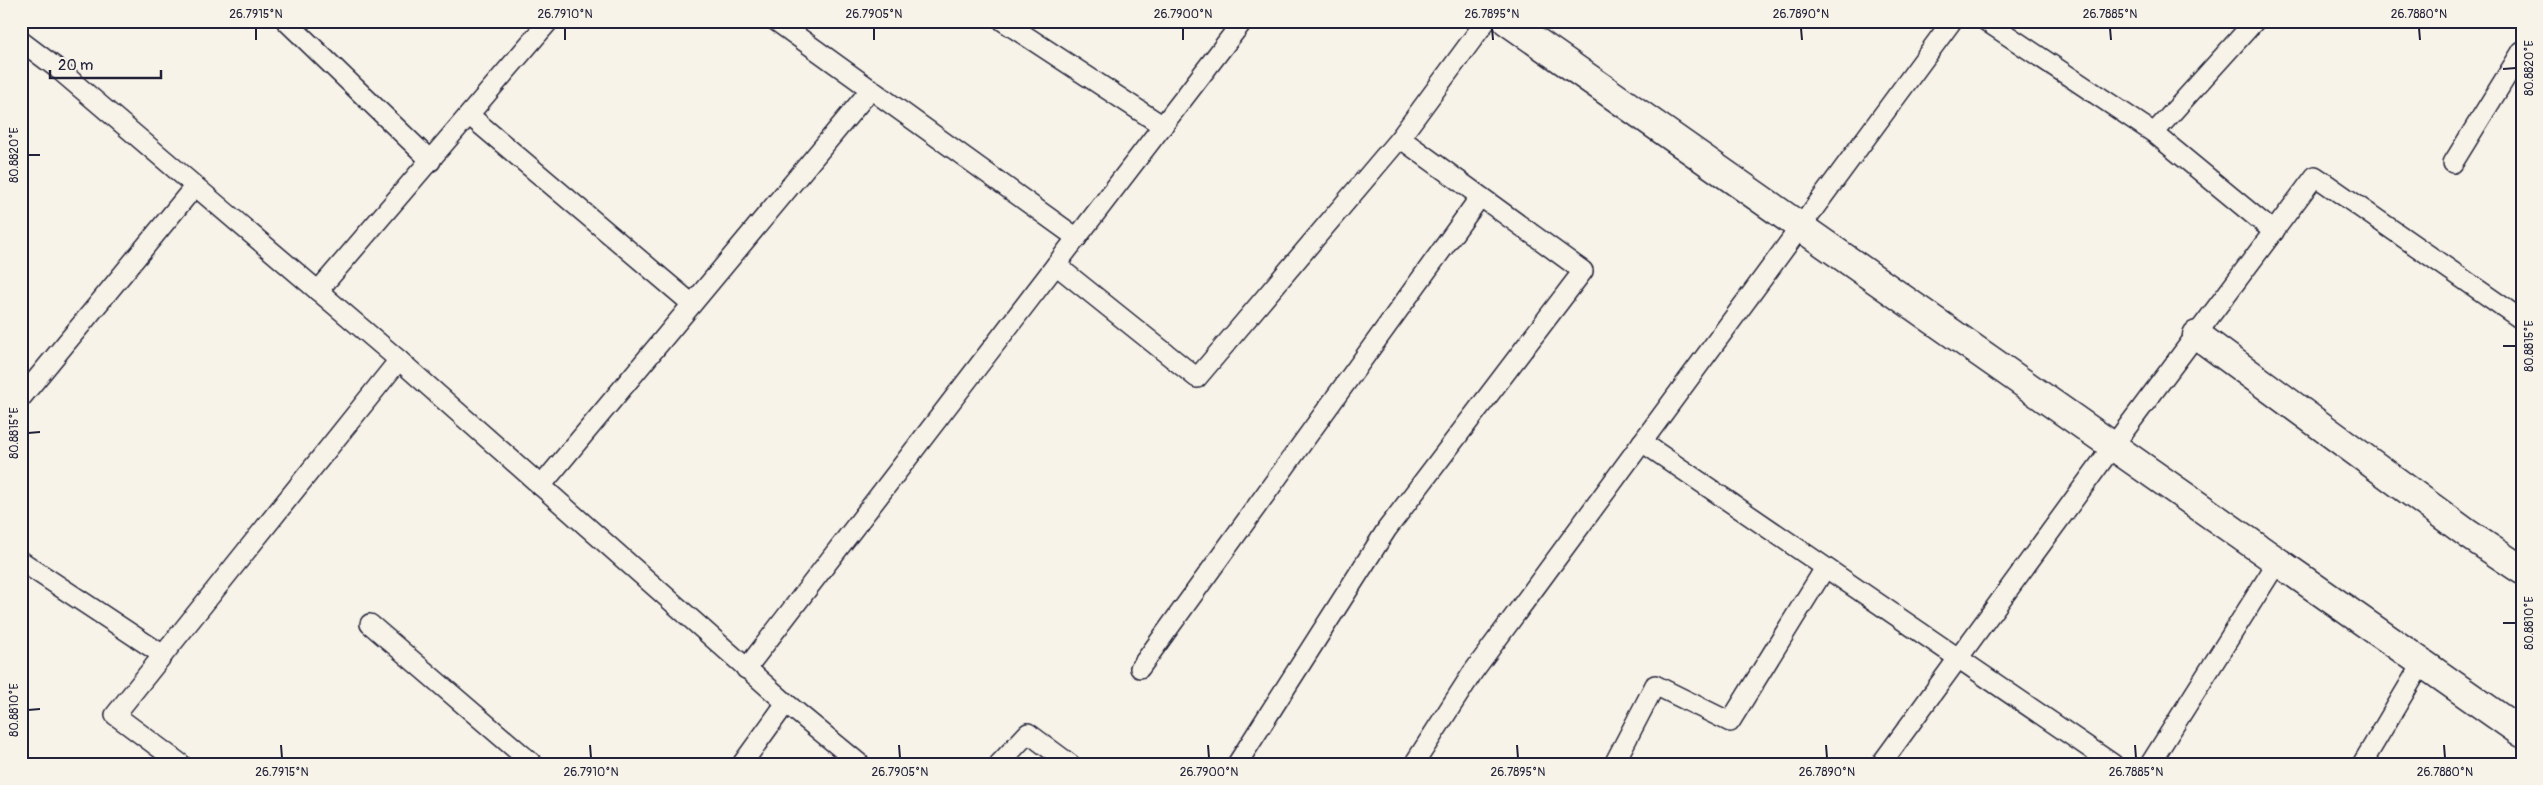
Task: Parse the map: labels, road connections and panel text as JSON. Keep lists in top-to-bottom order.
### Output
{
  "scale_bar": "20 m",
  "coordinates": [
    "26.7915°N",
    "26.7910°N",
    "26.7905°N",
    "26.7900°N",
    "26.7895°N",
    "26.7890°N",
    "26.7885°N",
    "26.7880°N",
    "80.8820°E",
    "80.8815°E",
    "80.8810°E"
  ]
}
